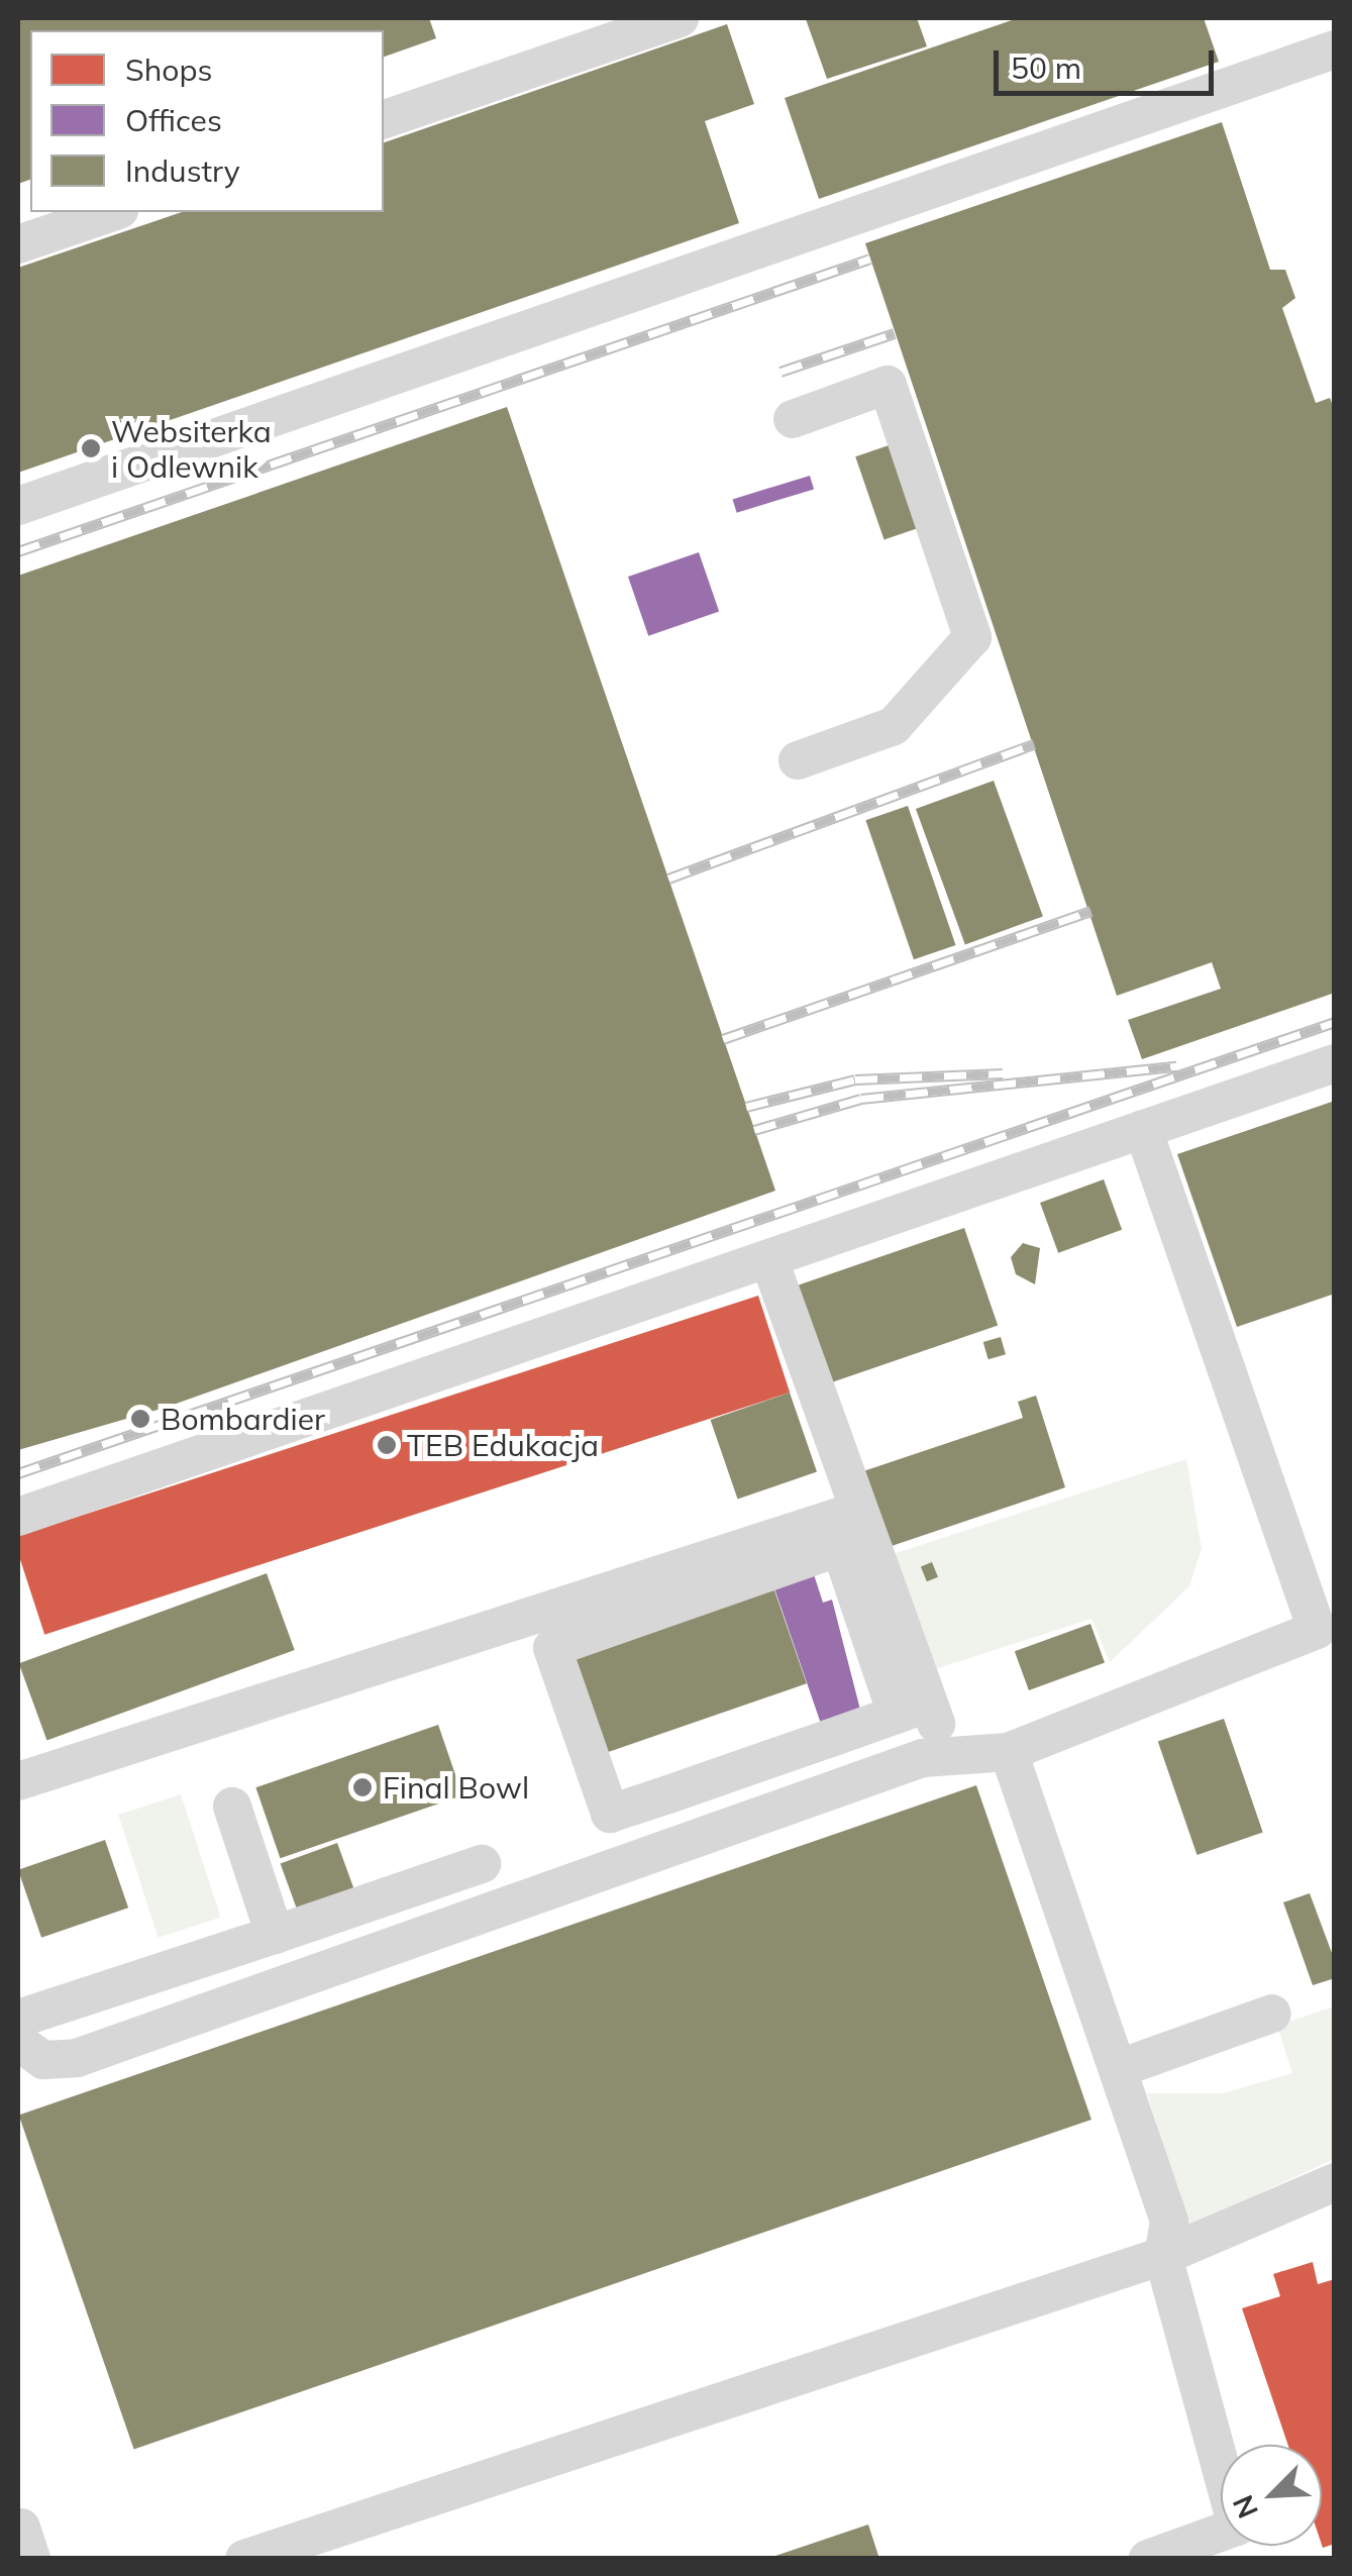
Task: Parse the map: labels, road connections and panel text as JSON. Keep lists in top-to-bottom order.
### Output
{
  "places": [
    "Websiterka i Odlewnik",
    "Bombardier",
    "TEB Edukacja",
    "Final Bowl"
  ],
  "legend": ["Shops", "Offices", "Industry"],
  "scale_bar": "50 m",
  "north": "bottom left"
}
